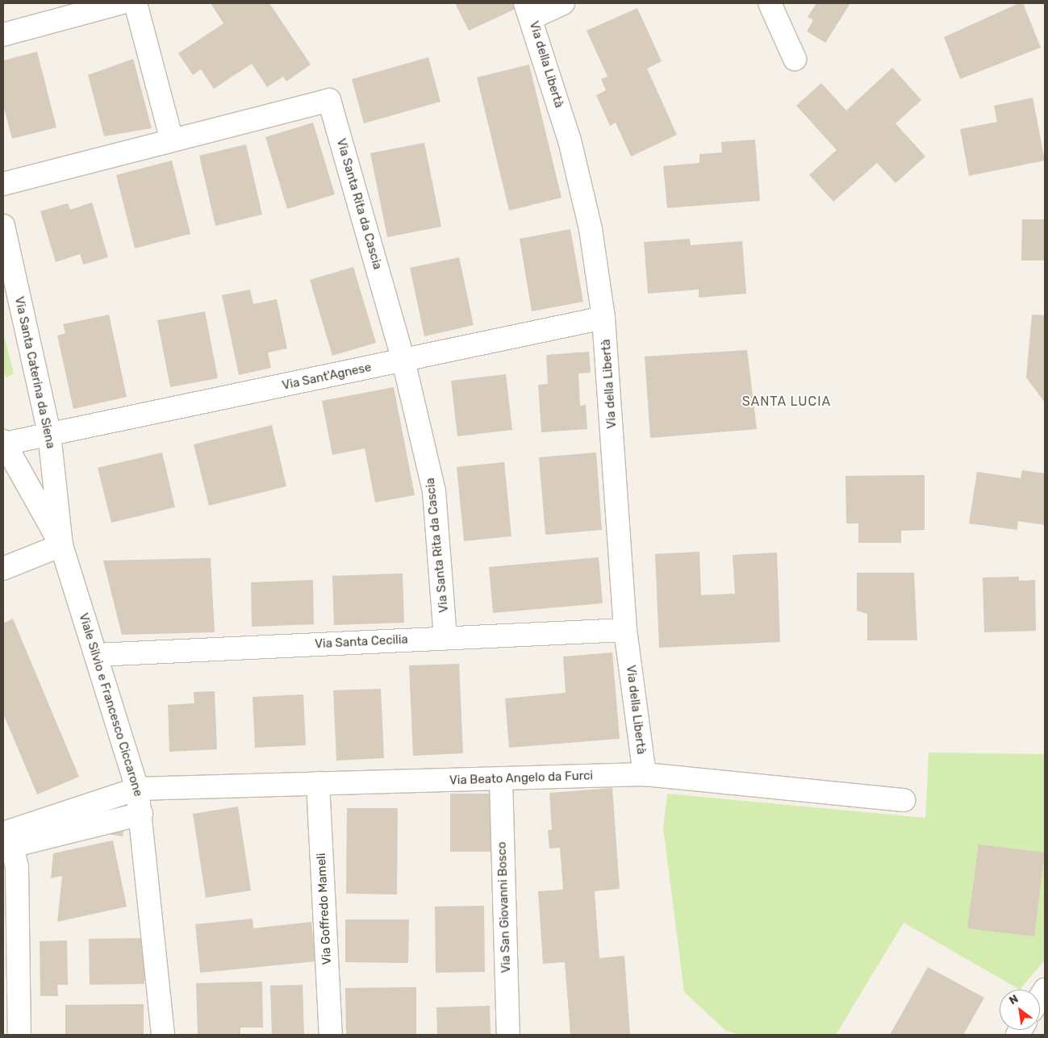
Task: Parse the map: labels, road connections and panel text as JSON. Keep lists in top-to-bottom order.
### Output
{
  "streets": {
    "street": [
      "Via della Libertà",
      "Via Santa Rita da Cascia",
      "Via Santa Caterina da Siena",
      "Via Sant'Agnese",
      "Via Santa Cecilia",
      "Viale Silvio e Francesco Ciccarone",
      "Via Beato Angelo da Furci",
      "Via San Giovanni Bosco",
      "Via Goffredo Mameli"
    ]
  },
  "crossings": [
    ["Via della Libertà", "Via Sant'Agnese"],
    ["Via della Libertà", "Via Santa Cecilia"],
    ["Via della Libertà", "Via Beato Angelo da Furci"],
    ["Via Santa Rita da Cascia", "Via Sant'Agnese"],
    ["Via Santa Rita da Cascia", "Via Santa Cecilia"],
    ["Via Santa Caterina da Siena", "Via Sant'Agnese"],
    ["Via Santa Caterina da Siena", "Viale Silvio e Francesco Ciccarone"],
    ["Via Sant'Agnese", "Viale Silvio e Francesco Ciccarone"],
    ["Via Santa Cecilia", "Viale Silvio e Francesco Ciccarone"],
    ["Viale Silvio e Francesco Ciccarone", "Via Beato Angelo da Furci"],
    ["Via Beato Angelo da Furci", "Via San Giovanni Bosco"],
    ["Via Beato Angelo da Furci", "Via Goffredo Mameli"]
  ],
  "districts": ["SANTA LUCIA"],
  "north": "top left"
}
